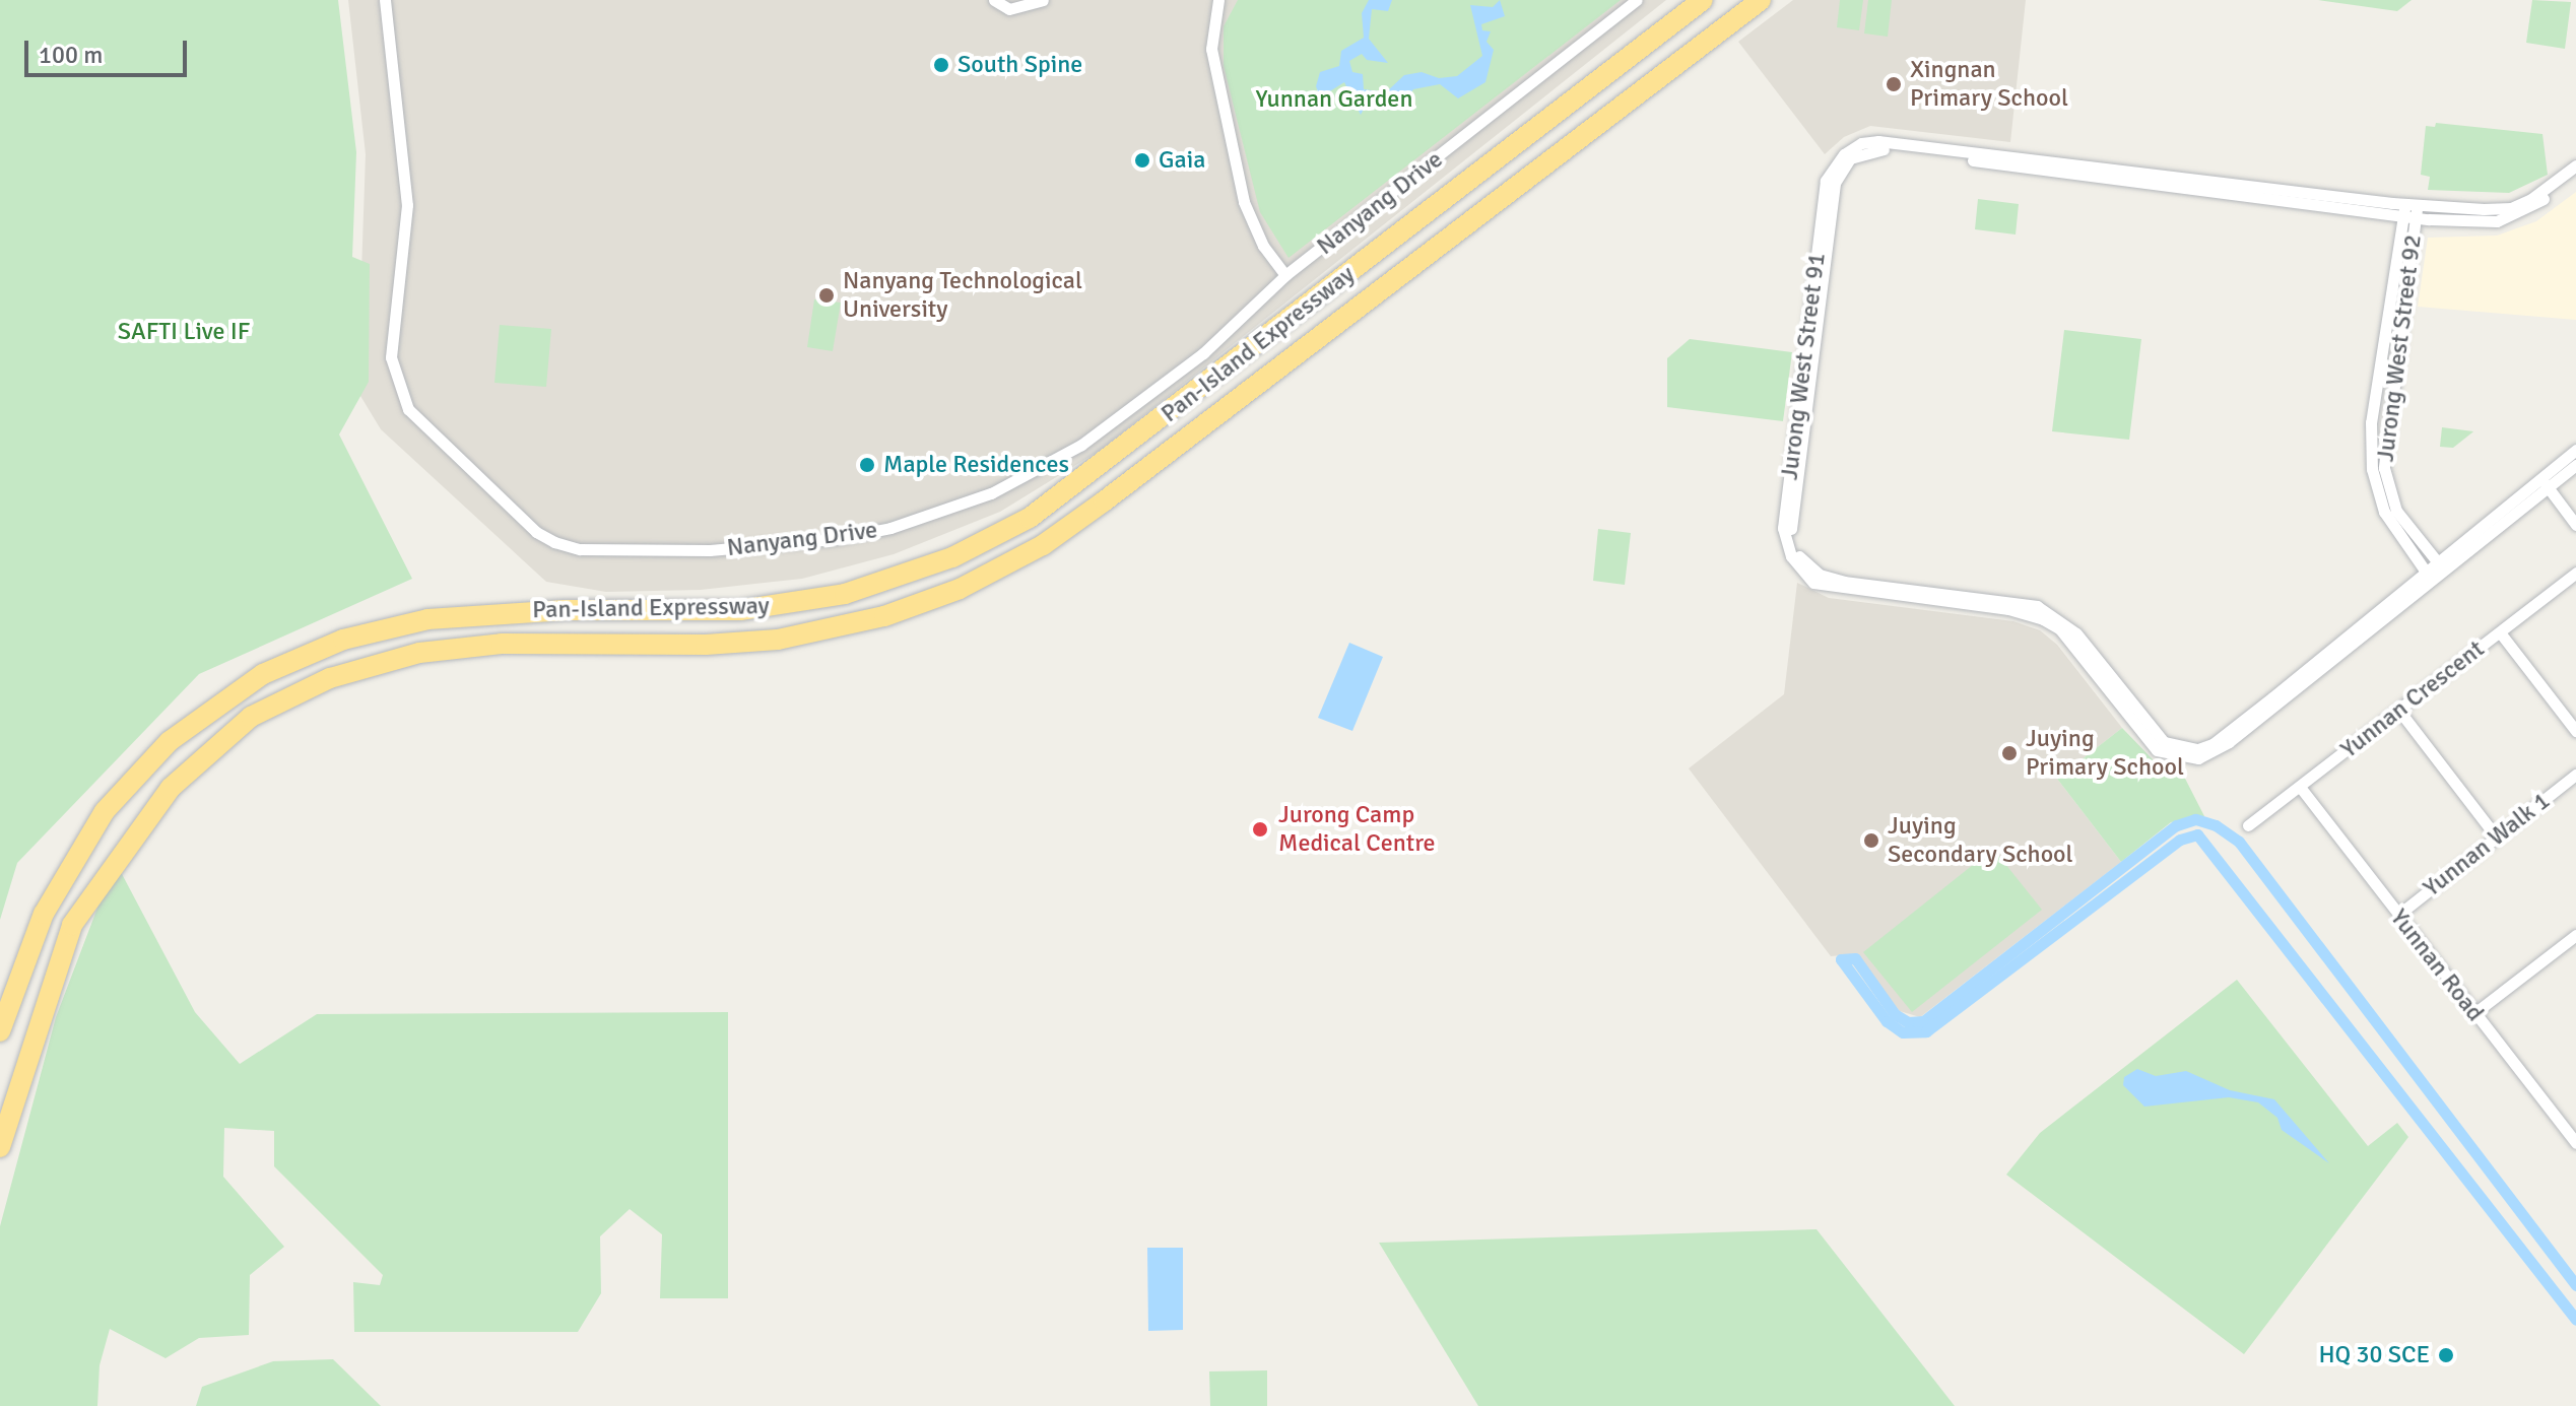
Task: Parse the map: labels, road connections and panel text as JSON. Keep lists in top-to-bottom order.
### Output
{
  "streets": {
    "highway": ["Pan-Island Expressway"],
    "street": [
      "Nanyang Drive",
      "Jurong West Street 92",
      "Jurong West Street 91",
      "Yunnan Crescent",
      "Yunnan Walk 1",
      "Yunnan Road"
    ]
  },
  "crossings": [
    ["Jurong West Street 92", "Jurong West Street 91"],
    ["Yunnan Crescent", "Yunnan Road"],
    ["Yunnan Walk 1", "Yunnan Road"]
  ],
  "parks": ["Yunnan Garden", "SAFTI Live IF"],
  "places": [
    "South Spine",
    "Xingnan Primary School",
    "Gaia",
    "Nanyang Technological University",
    "Maple Residences",
    "Juying Primary School",
    "Jurong Camp Medical Centre",
    "Juying Secondary School",
    "HQ 30 SCE"
  ],
  "scale_bar": "100 m"
}
